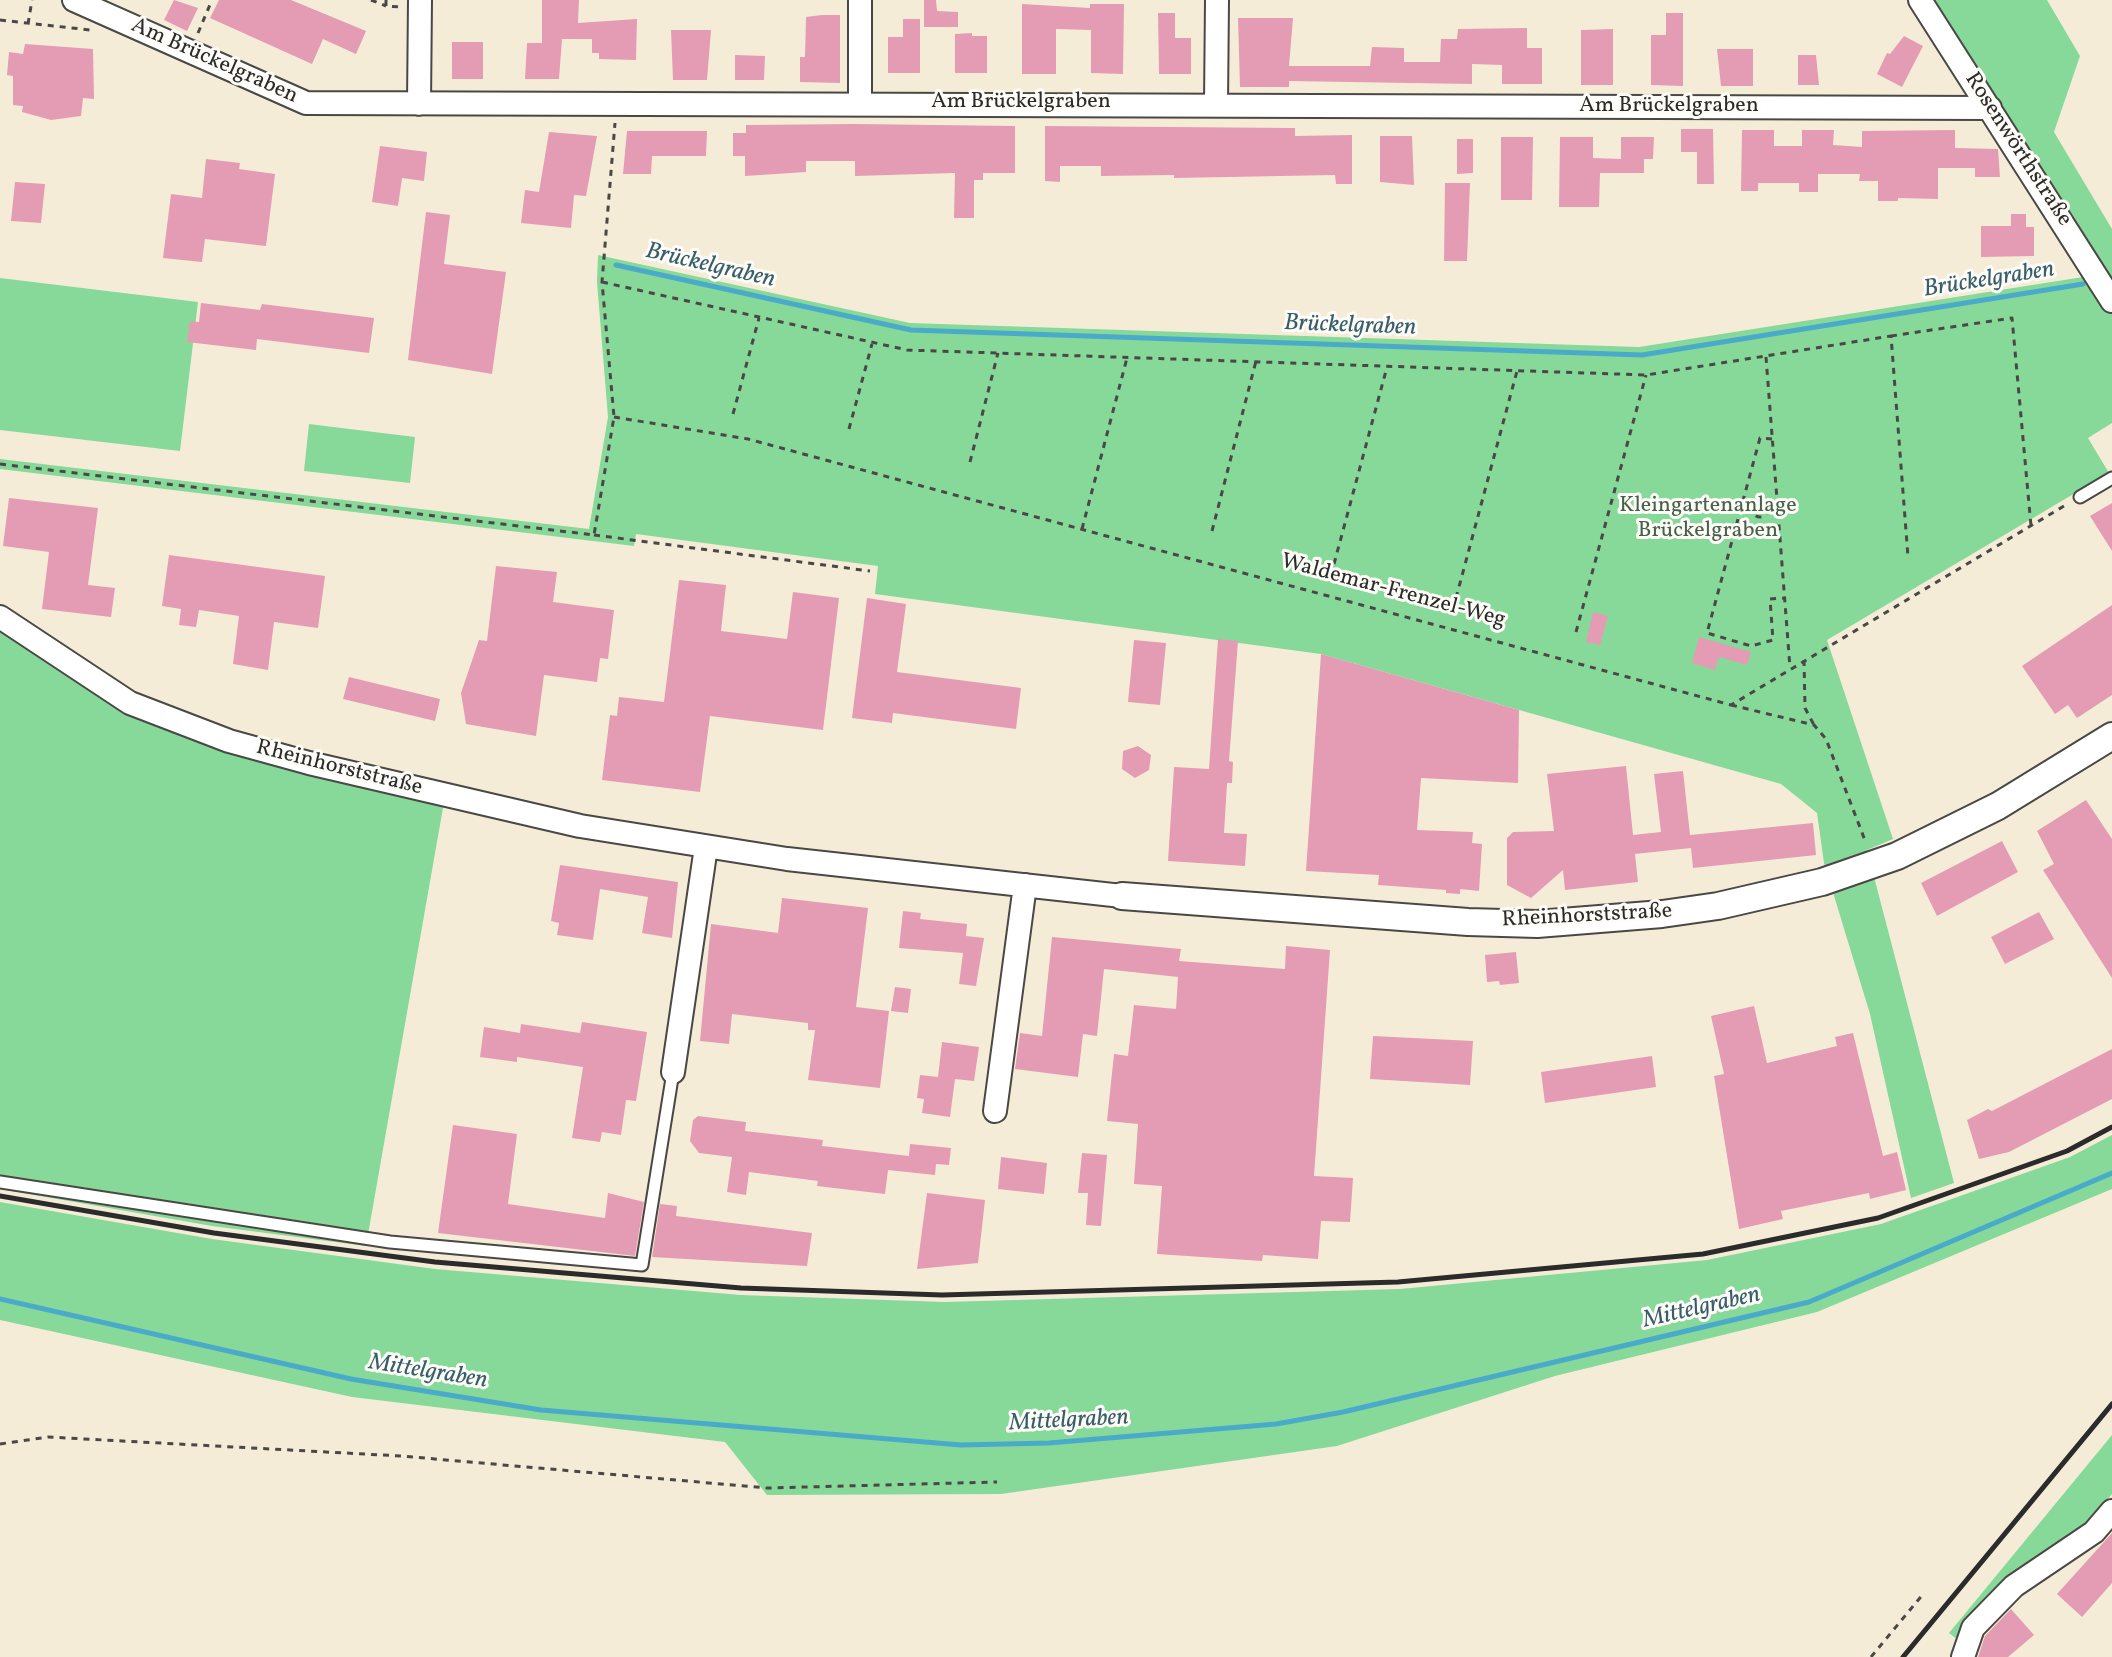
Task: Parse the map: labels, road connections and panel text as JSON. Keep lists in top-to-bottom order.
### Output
{
  "streets": {
    "street": ["Am Brückelgraben", "Rosenwörthstraße", "Rheinhorststraße"],
    "path": ["Waldemar-Frenzel-Weg"]
  },
  "crossings": [
    ["Am Brückelgraben", "Rosenwörthstraße"]
  ],
  "water": ["Brückelgraben", "Mittelgraben"],
  "parks": ["Kleingartenanlage Brückelgraben"]
}
